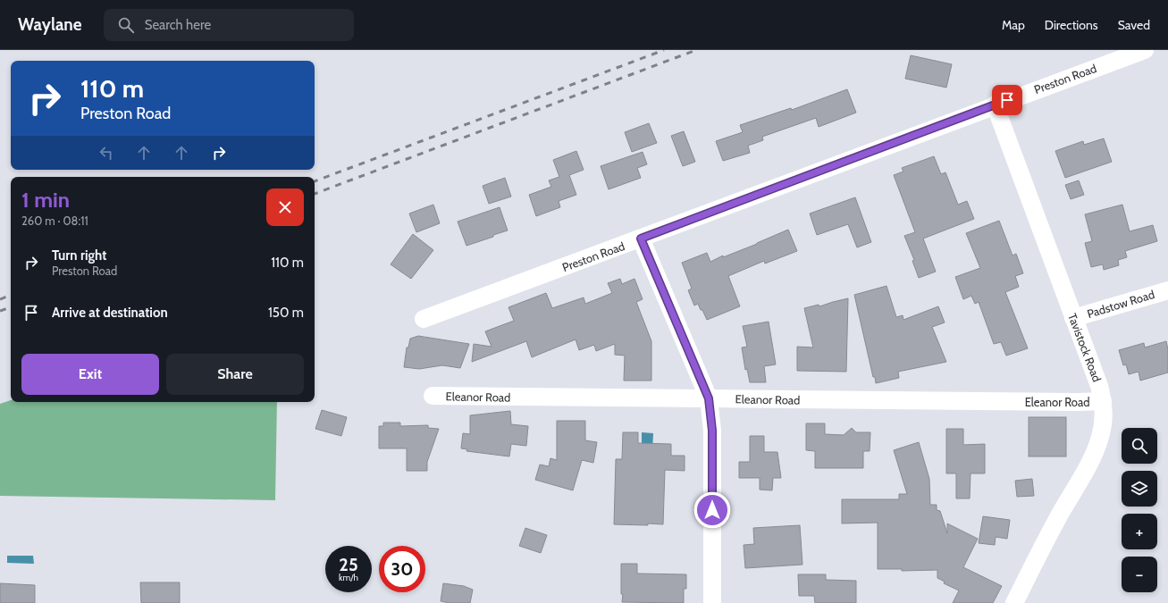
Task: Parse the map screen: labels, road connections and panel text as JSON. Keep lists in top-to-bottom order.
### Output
{
  "streets": {
    "street": [
      "Preston Road",
      "Padstow Road",
      "Tavistock Road",
      "Eleanor Road"
    ]
  },
  "crossings": [
    ["Preston Road", "Tavistock Road"],
    ["Padstow Road", "Tavistock Road"],
    ["Tavistock Road", "Eleanor Road"]
  ],
  "page": {
    "header": "Waylane",
    "search": "Search here",
    "nav": ["Map", "Directions", "Saved"],
    "turn": ["110 m", "Preston Road"],
    "heading": ["1 min", "260 m · 08:11"],
    "list": [
      {
        "name": "Turn right",
        "note": "Preston Road",
        "value": "110 m"
      },
      {
        "name": "Arrive at destination",
        "value": "150 m"
      }
    ],
    "buttons": ["Exit", "Share"],
    "map_buttons": ["+", "−"],
    "speed": "25 km/h",
    "limit": "30"
  }
}
